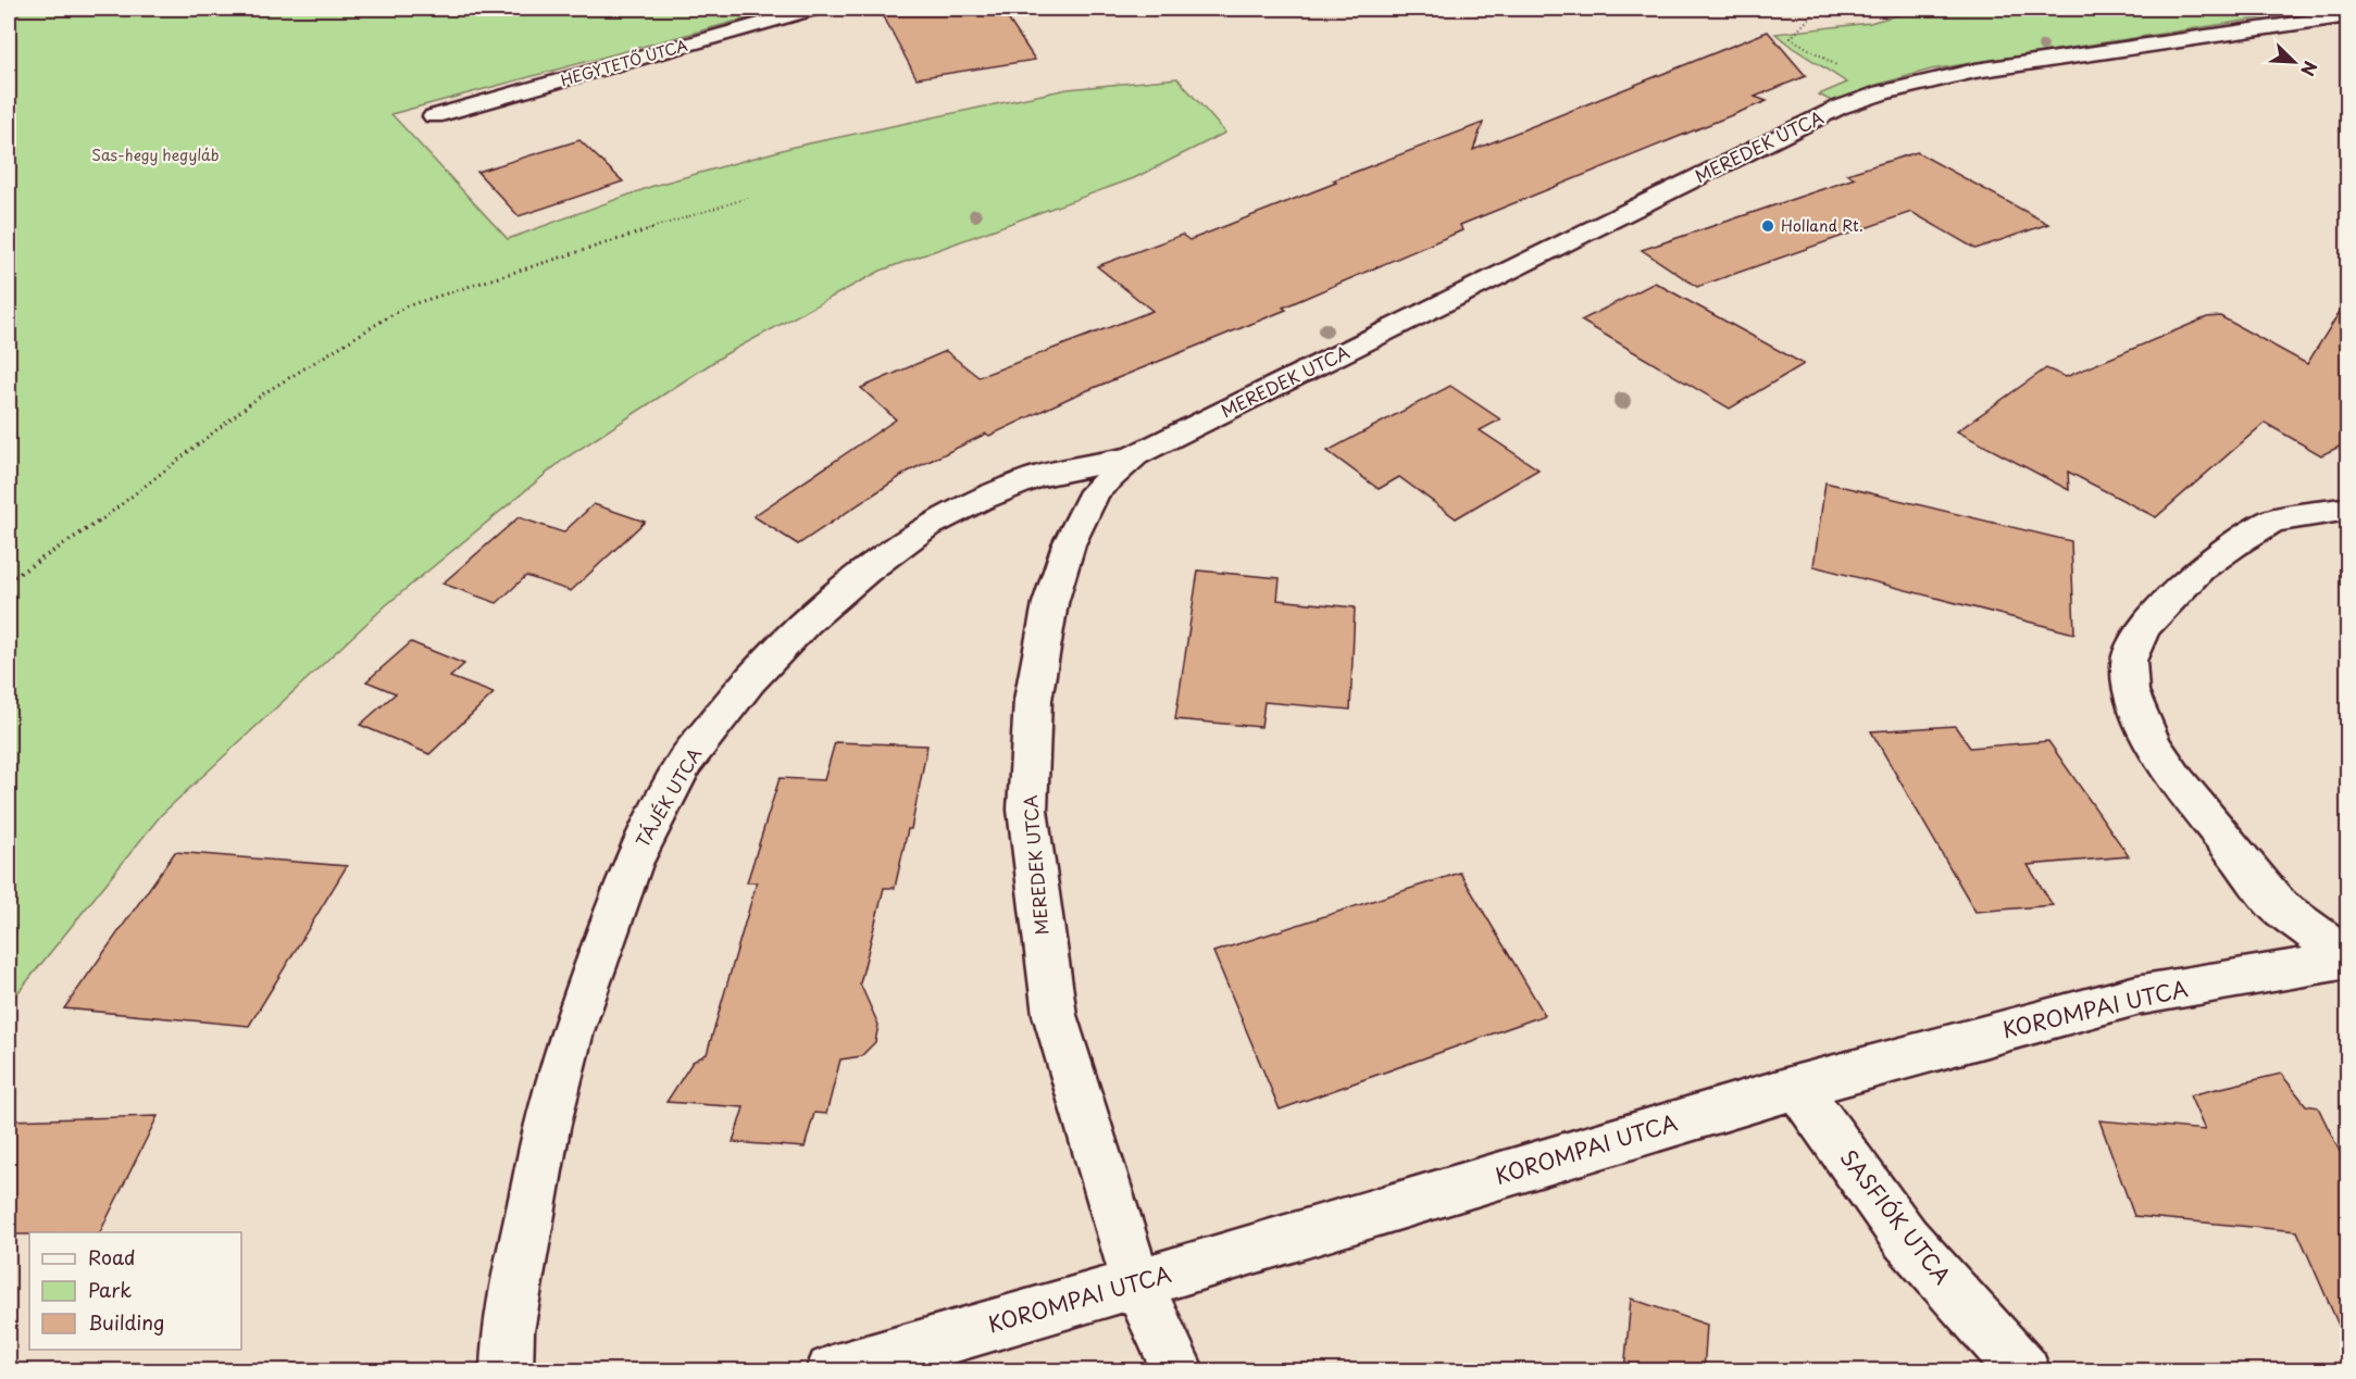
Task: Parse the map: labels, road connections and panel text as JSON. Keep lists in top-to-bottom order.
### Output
{
  "streets": {
    "street": [
      "HEGYTETŐ UTCA",
      "MEREDEK UTCA",
      "TÁJÉK UTCA",
      "KOROMPAI UTCA",
      "SASFIÓK UTCA"
    ]
  },
  "crossings": [
    ["MEREDEK UTCA", "TÁJÉK UTCA"],
    ["MEREDEK UTCA", "KOROMPAI UTCA"],
    ["KOROMPAI UTCA", "SASFIÓK UTCA"]
  ],
  "parks": ["Sas-hegy hegyláb"],
  "places": ["Holland Rt."],
  "legend": ["Road", "Park", "Building"],
  "north": "bottom right"
}
